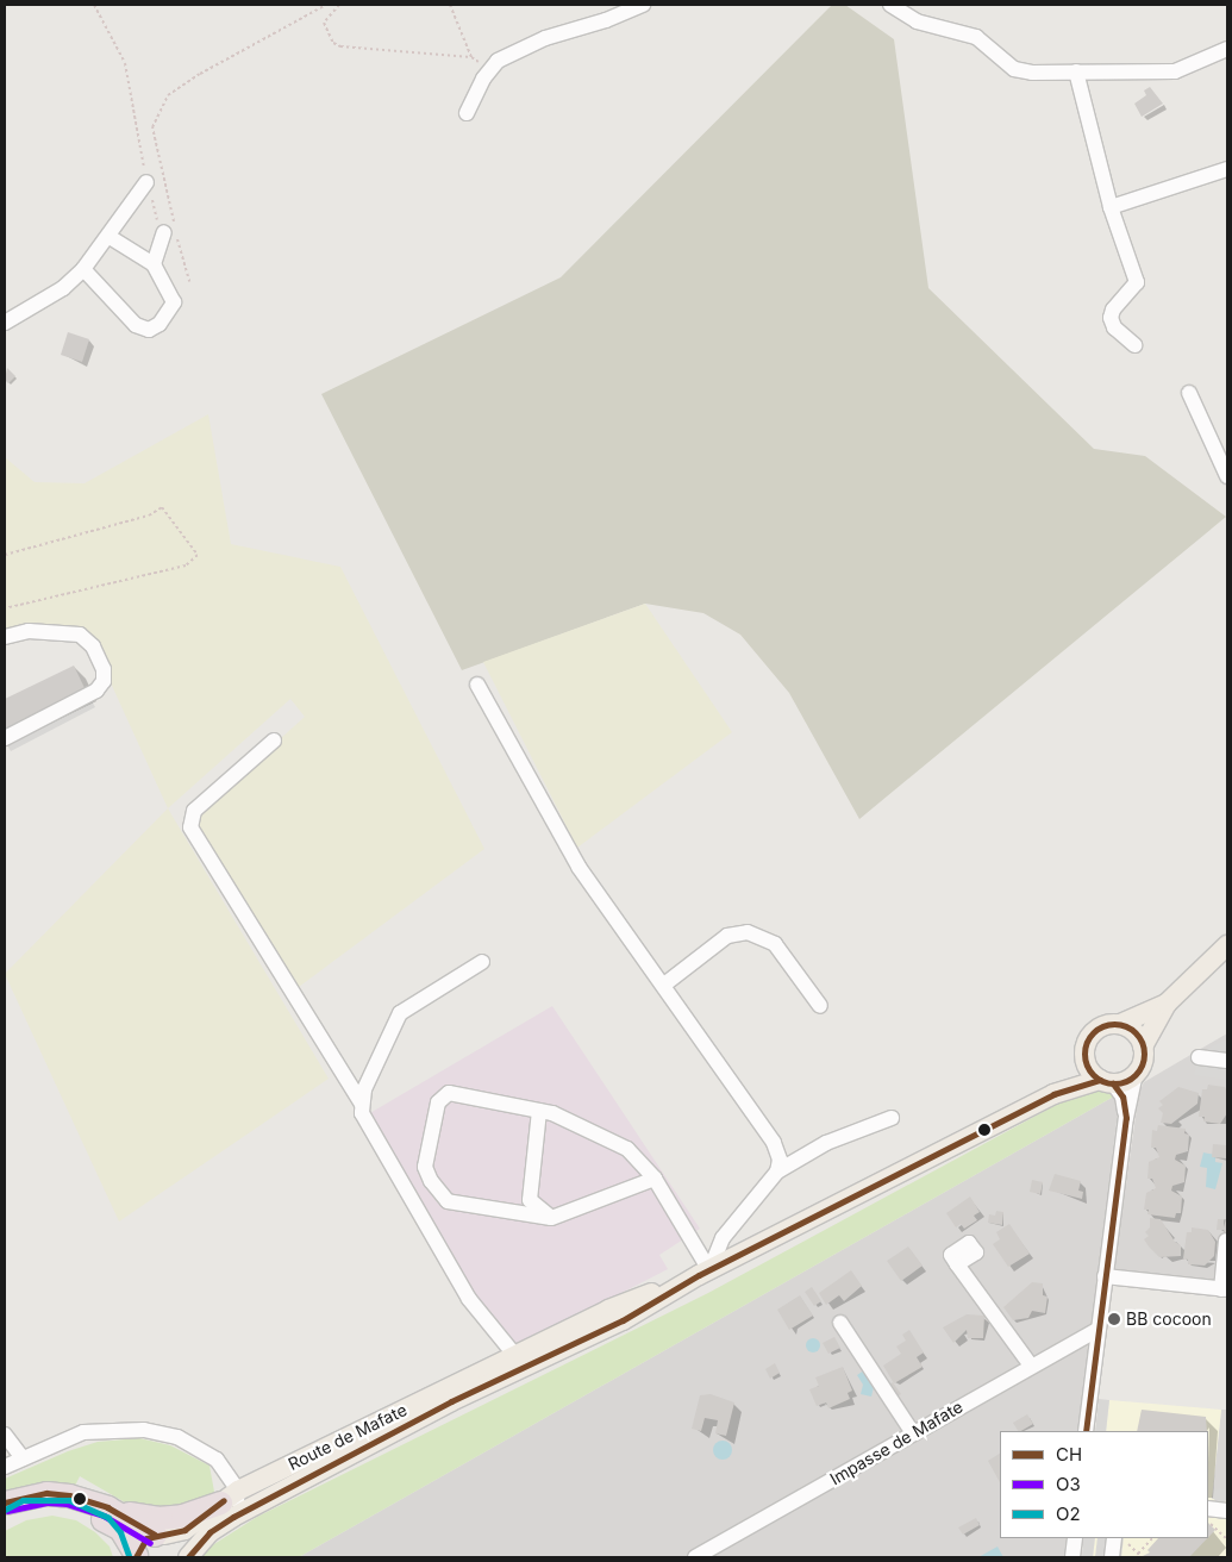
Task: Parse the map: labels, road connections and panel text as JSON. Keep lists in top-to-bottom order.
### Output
{
  "streets": {
    "main road": ["Route de Mafate"],
    "street": ["Impasse de Mafate"]
  },
  "places": ["BB cocoon"],
  "lines": ["transit line CH", "transit line O2", "transit line O3"],
  "legend": ["CH", "O3", "O2"]
}
